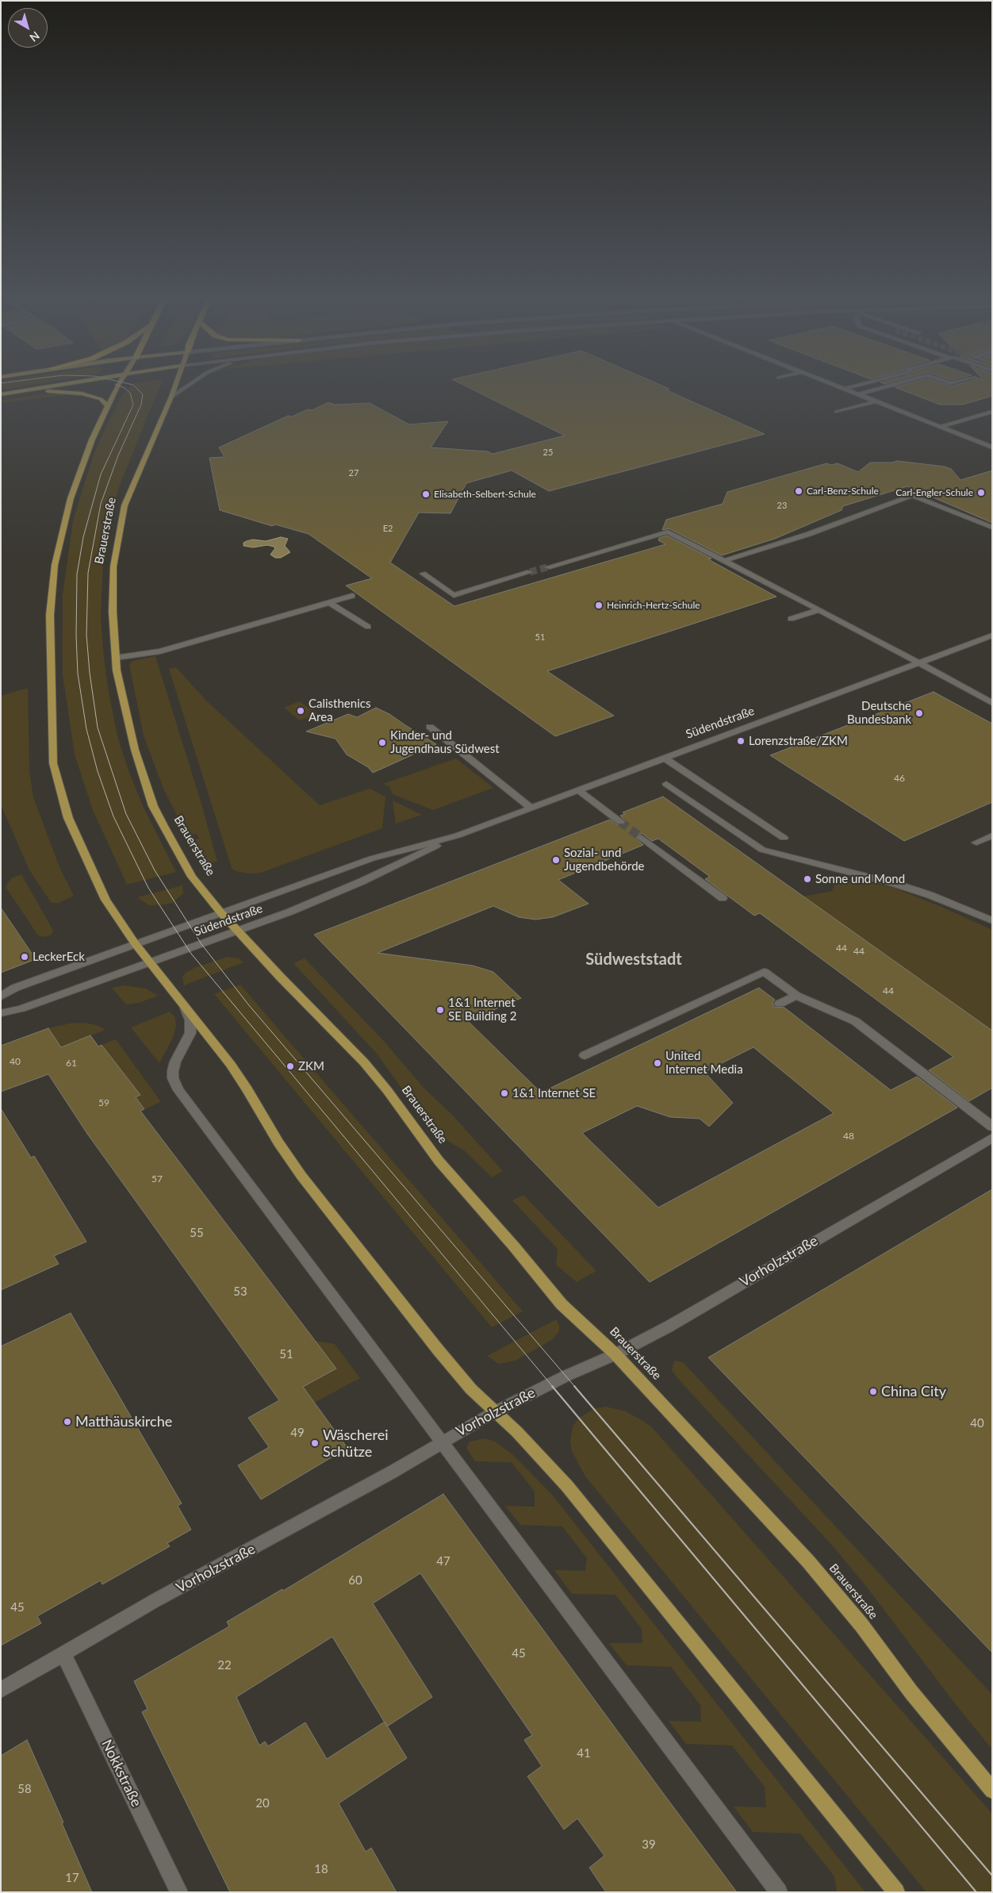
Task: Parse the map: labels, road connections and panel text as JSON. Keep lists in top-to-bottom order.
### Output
{
  "streets": {
    "main road": ["Brauerstraße"],
    "street": ["Südendstraße", "Vorholzstraße", "Nokkstraße"]
  },
  "crossings": [
    ["Brauerstraße", "Südendstraße"],
    ["Brauerstraße", "Vorholzstraße"],
    ["Vorholzstraße", "Nokkstraße"]
  ],
  "districts": ["Südweststadt"],
  "places": [
    "Carl-Benz-Schule",
    "Carl-Engler-Schule",
    "Elisabeth-Selbert-Schule",
    "Heinrich-Hertz-Schule",
    "Calisthenics Area",
    "Deutsche Bundesbank",
    "Lorenzstraße/ZKM",
    "Kinder- und Jugendhaus Südwest",
    "Sozial- und Jugendbehörde",
    "Sonne und Mond",
    "LeckerEck",
    "1&1 Internet SE Building 2",
    "United Internet Media",
    "ZKM",
    "1&1 Internet SE",
    "China City",
    "Matthäuskirche",
    "Wäscherei Schütze"
  ],
  "house_numbers": [
    "25",
    "27",
    "23",
    "E2",
    "51",
    "46",
    "44",
    "44",
    "44",
    "40",
    "61",
    "59",
    "48",
    "57",
    "55",
    "53",
    "51",
    "40",
    "49",
    "47",
    "60",
    "45",
    "45",
    "22",
    "41",
    "58",
    "20",
    "39",
    "18",
    "17"
  ],
  "north": "bottom right"
}
